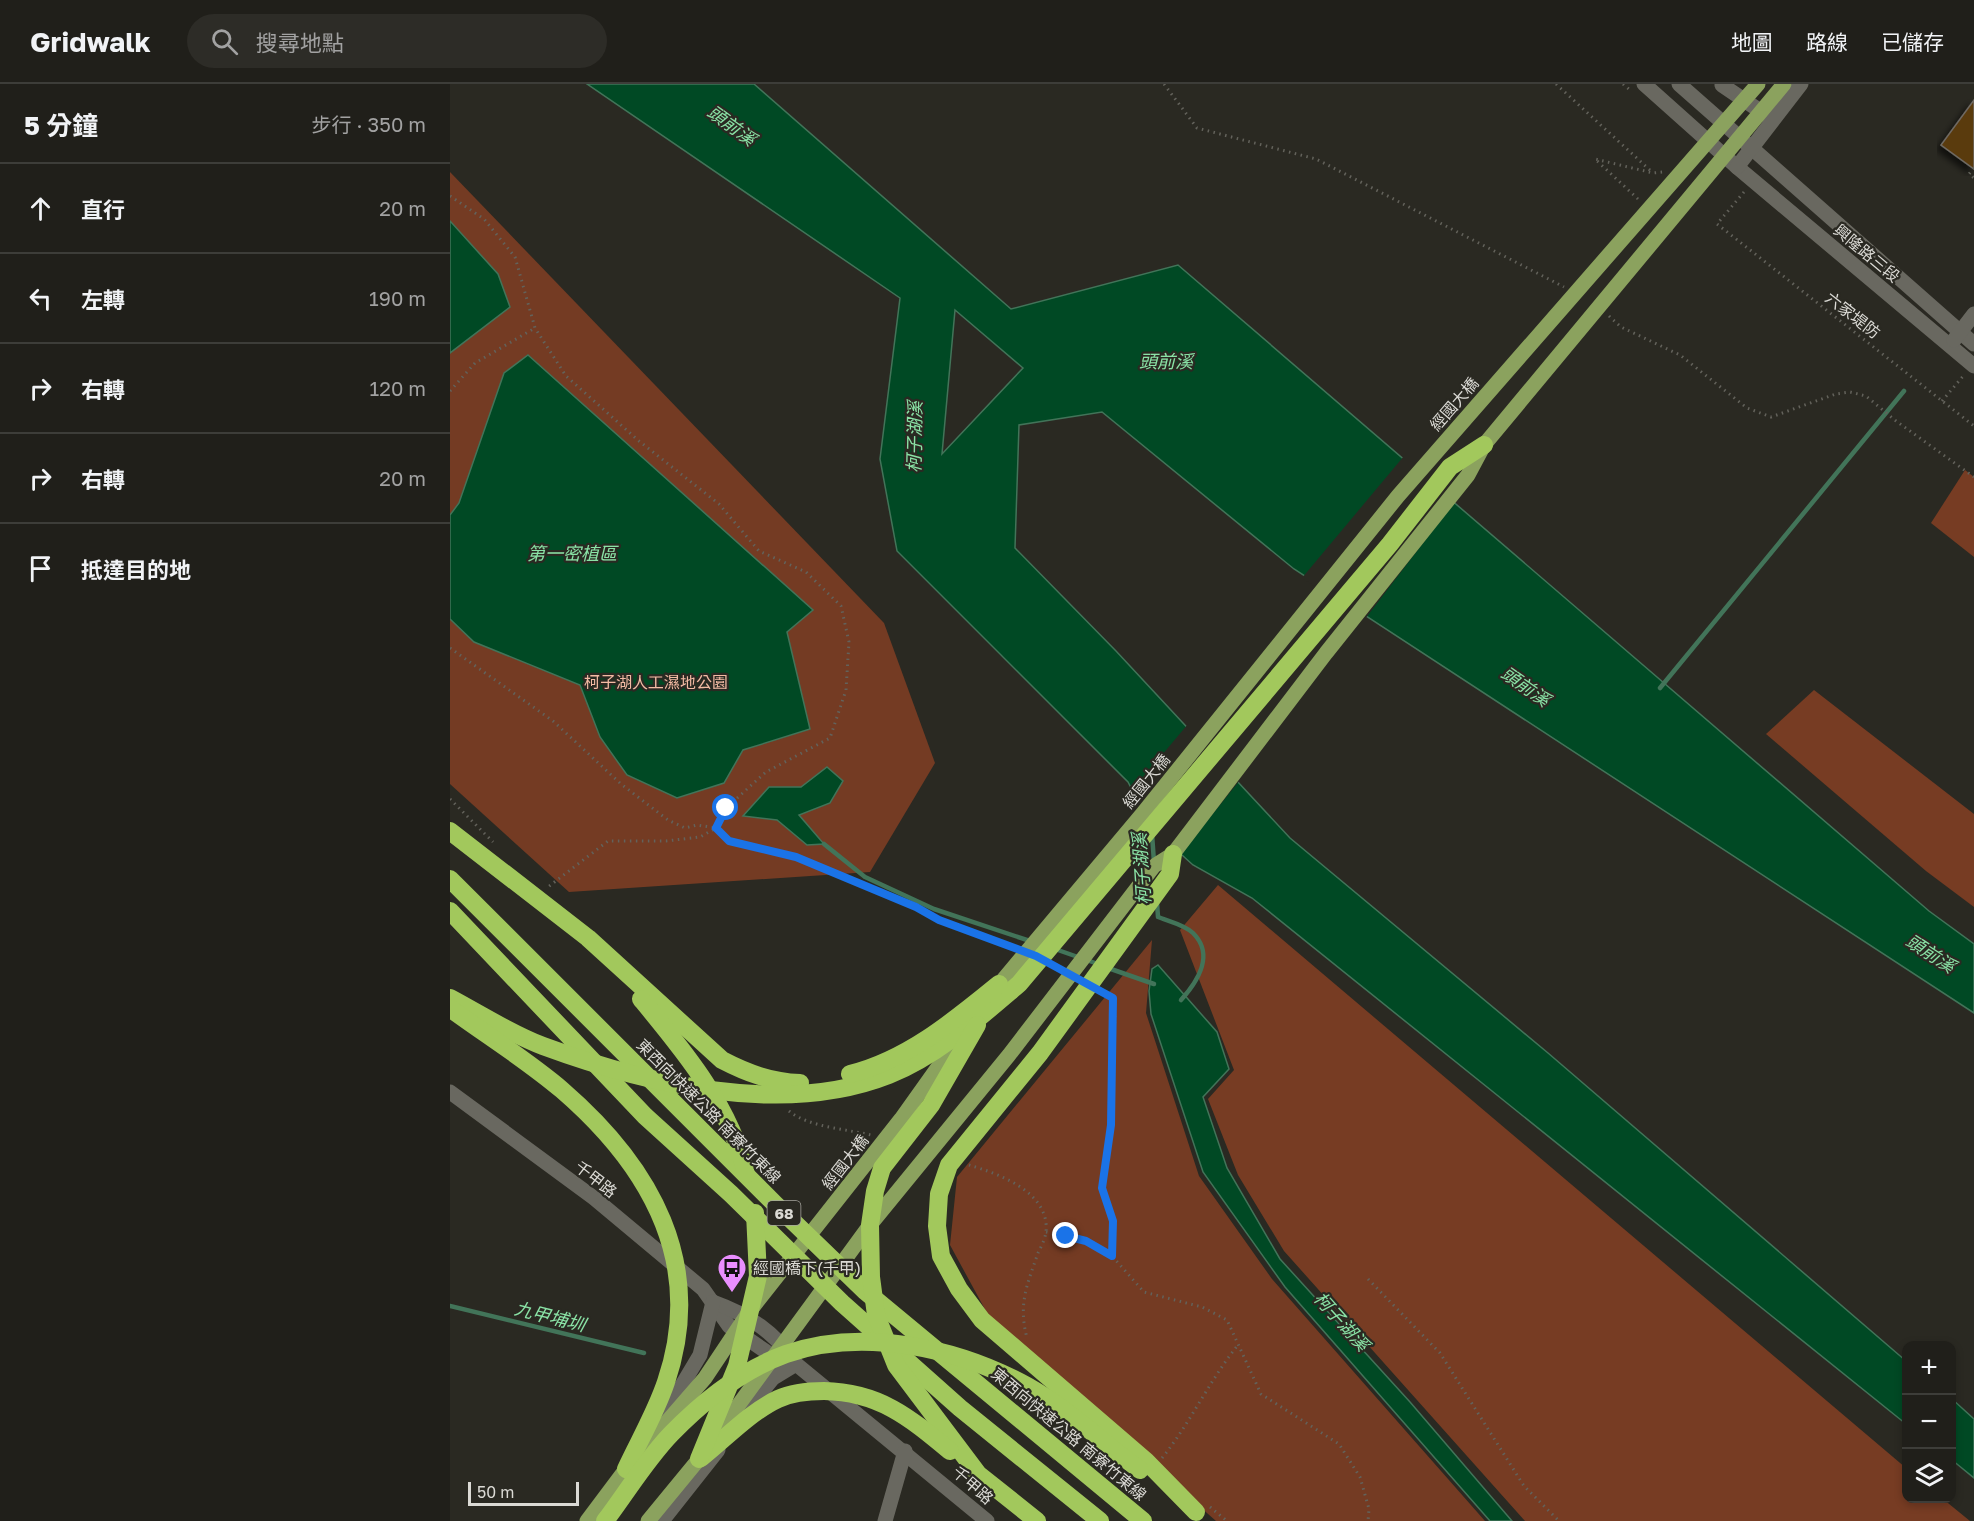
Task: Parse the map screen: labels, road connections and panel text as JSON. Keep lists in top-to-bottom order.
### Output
{
  "streets": {
    "highway": ["東西向快速公路 南寮竹東線", "68"],
    "main road": ["經國大橋"],
    "street": ["興隆路三段", "千甲路"],
    "path": ["六家堤防"]
  },
  "water": [
    "頭前溪",
    "柯子湖溪",
    "第一密植區",
    "九甲埔圳"
  ],
  "parks": ["柯子湖人工濕地公園"],
  "places": {
    "bus stop": ["經國橋下(千甲)"]
  },
  "scale_bar": "50 m",
  "page": {
    "header": "Gridwalk",
    "search": "搜尋地點",
    "nav": ["地圖", "路線", "已儲存"],
    "heading": ["5 分鐘", "步行 · 350 m"],
    "list": [
      ["直行", "20 m"],
      ["左轉", "190 m"],
      ["右轉", "120 m"],
      ["右轉", "20 m"],
      "抵達目的地"
    ],
    "map_buttons": ["+", "−"],
    "scale": "50 m"
  }
}
